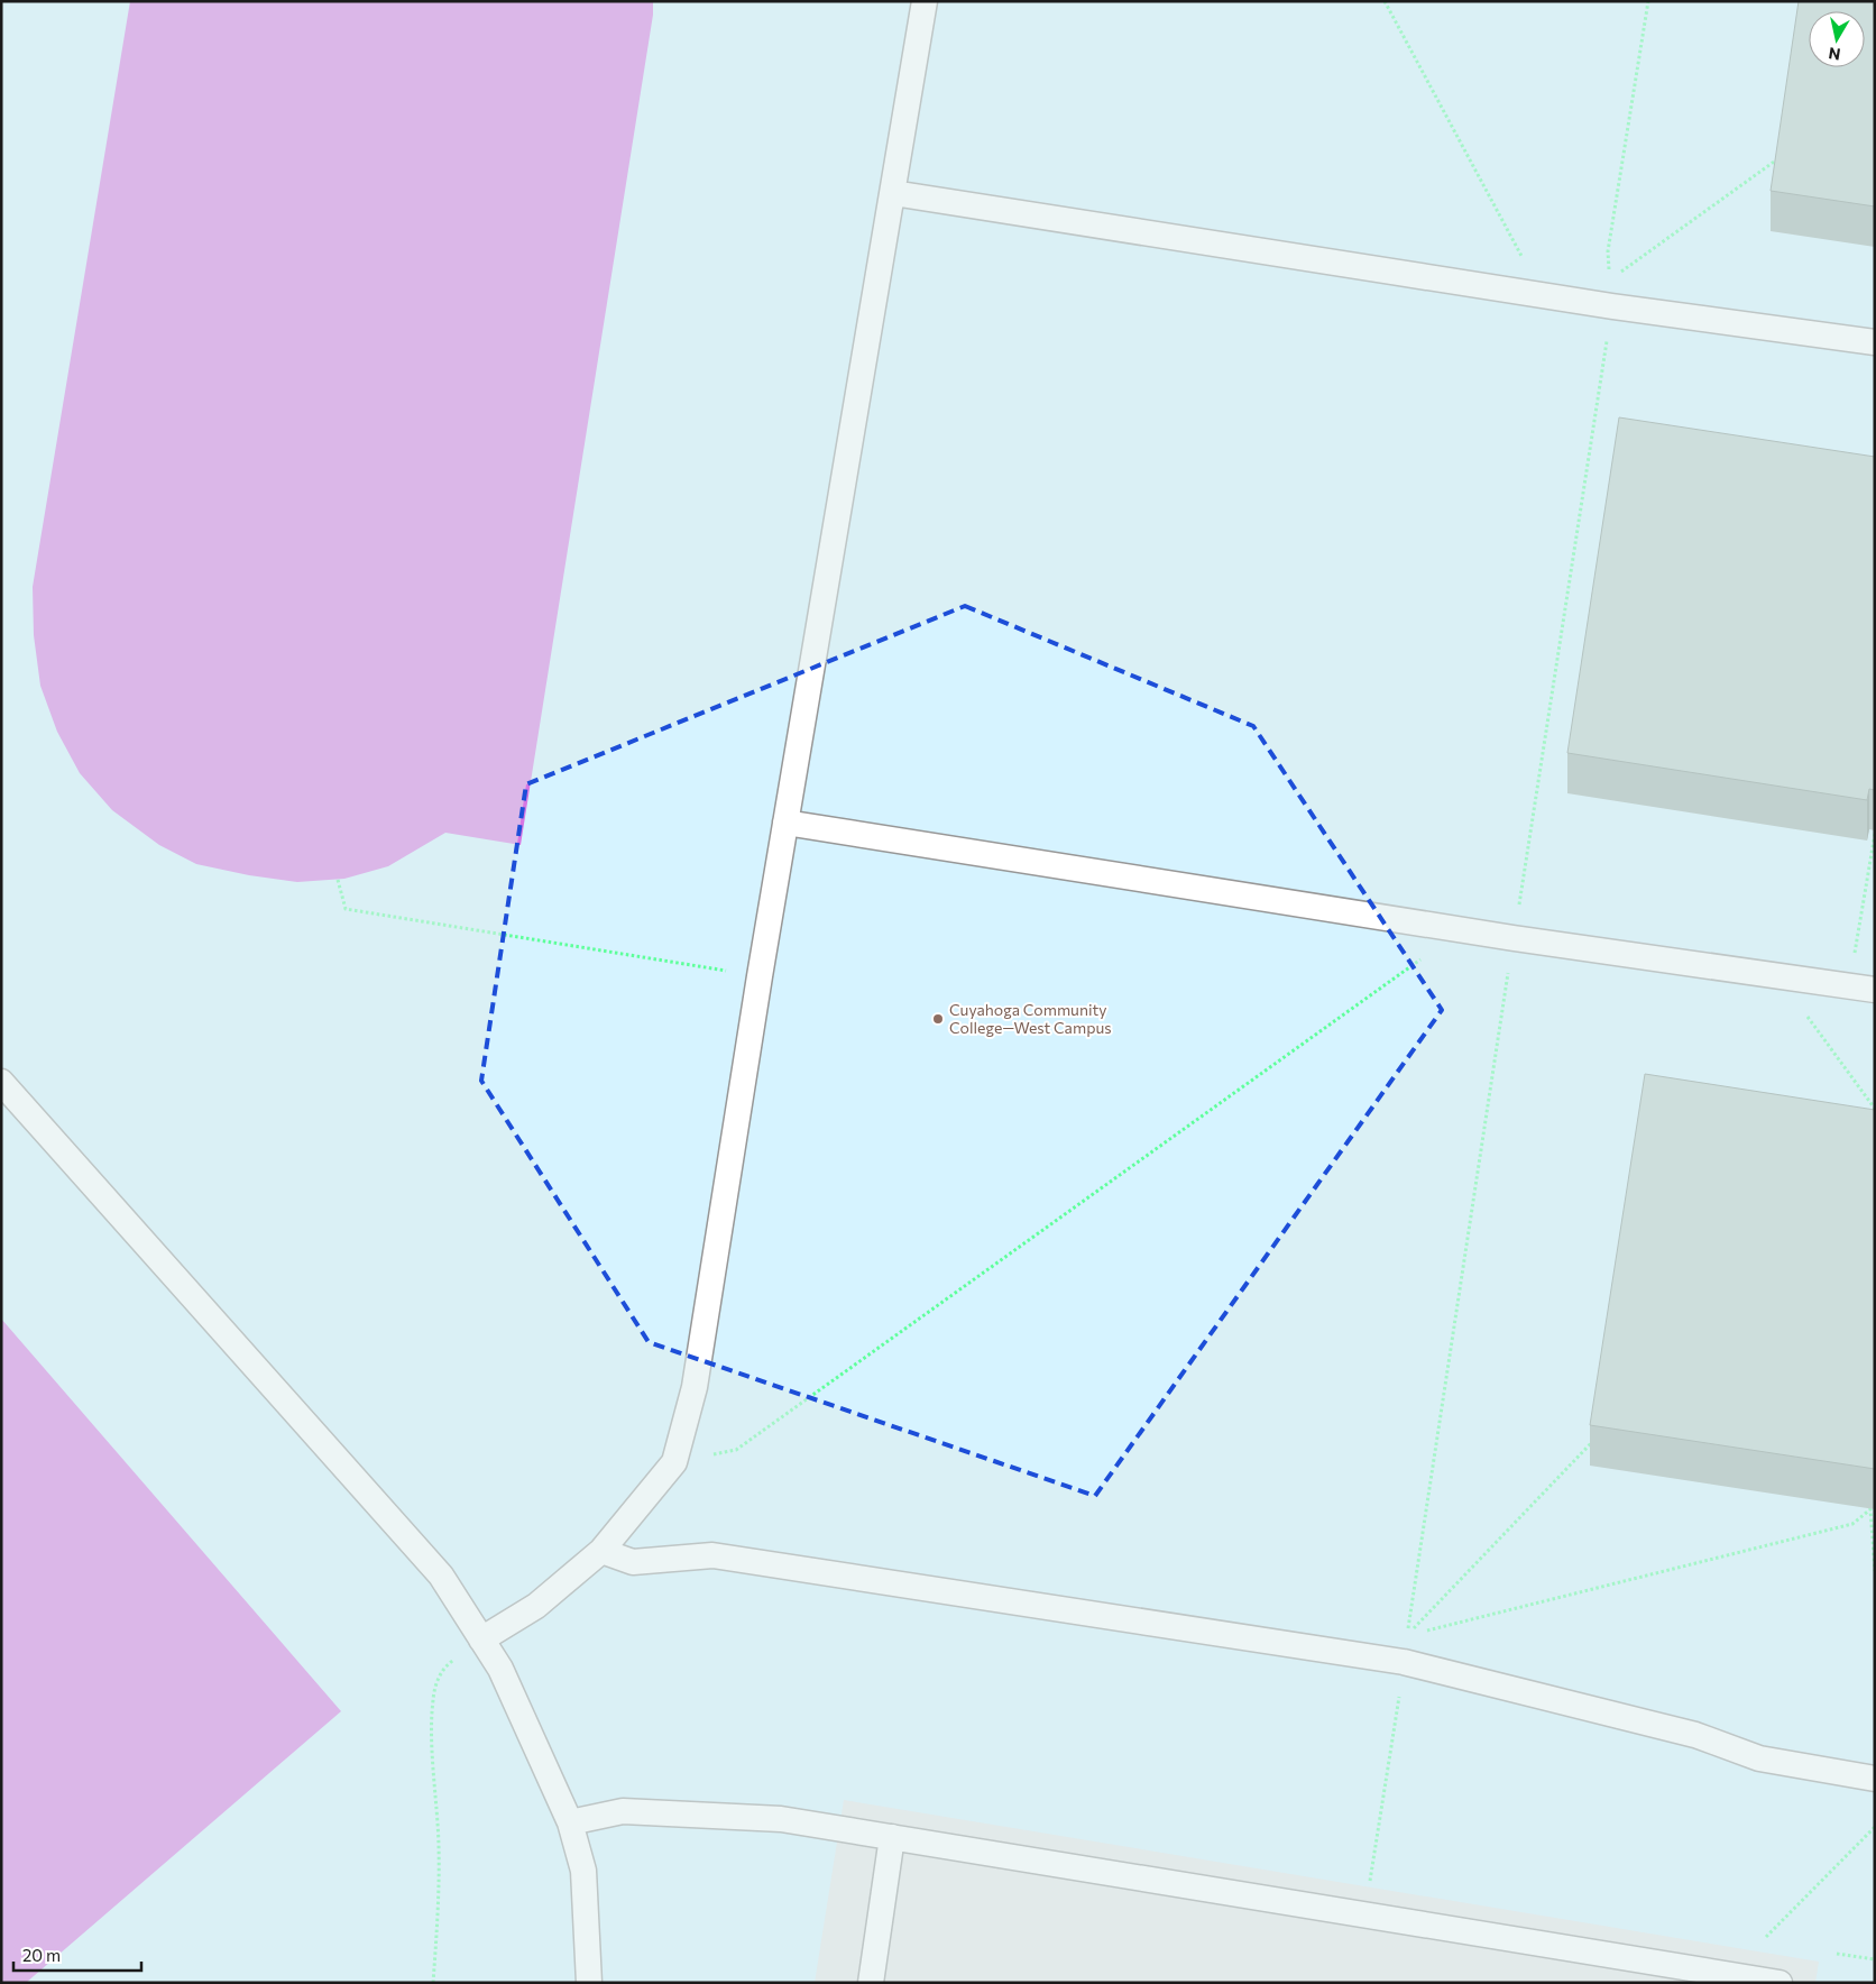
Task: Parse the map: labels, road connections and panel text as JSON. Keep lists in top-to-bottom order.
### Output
{
  "places": ["Cuyahoga Community College—West Campus"],
  "scale_bar": "20 m",
  "north": "bottom"
}
